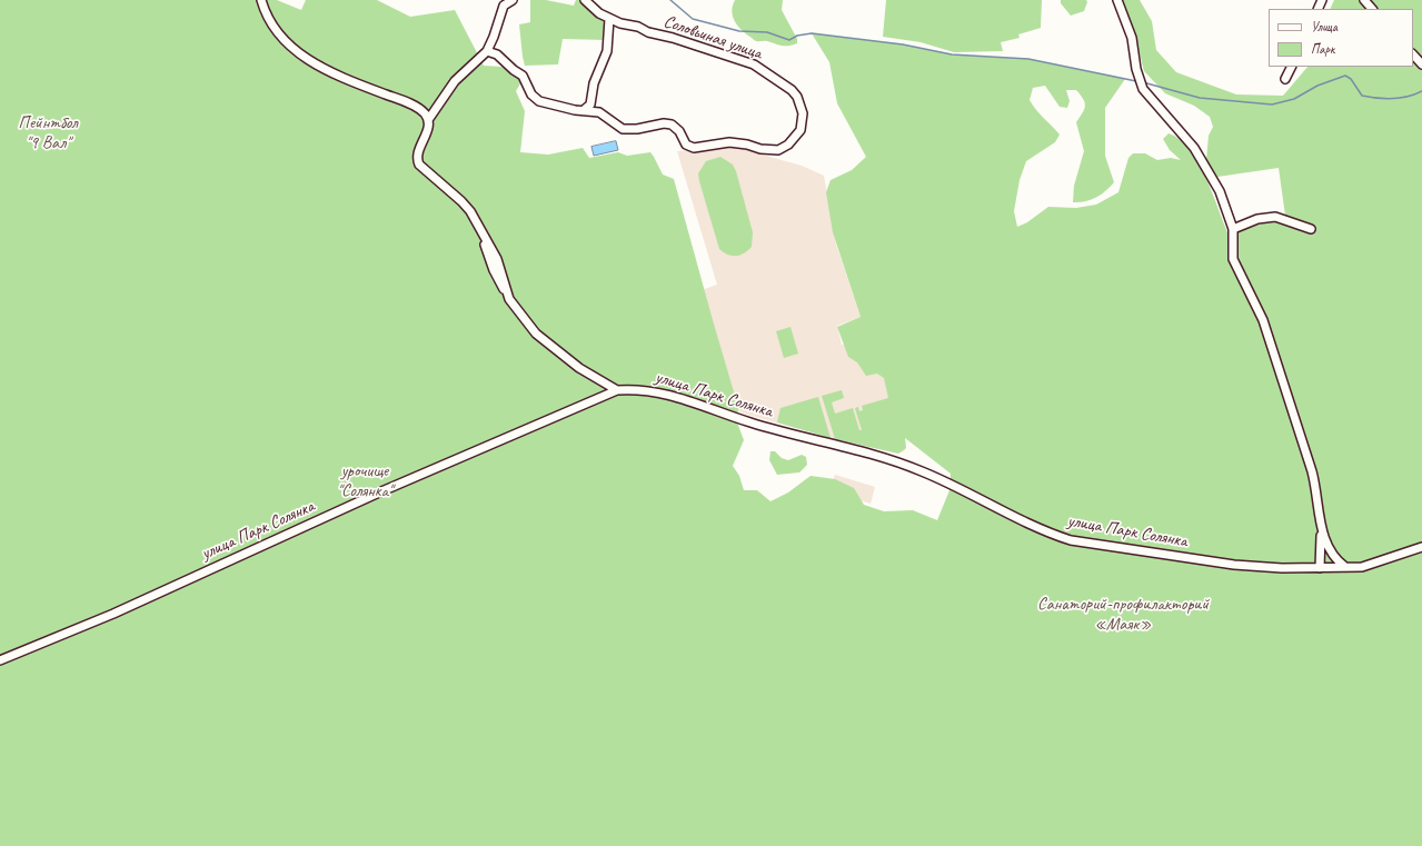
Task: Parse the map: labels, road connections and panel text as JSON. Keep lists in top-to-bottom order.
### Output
{
  "streets": {
    "street": ["Соловьиная улица", "улица Парк Солянка"]
  },
  "parks": ["Пейнтбол \"9 Вал\"", "урочище \"Солянка\"", "Санаторий-профилакторий «Маяк»"],
  "legend": ["Улица", "Парк"]
}
